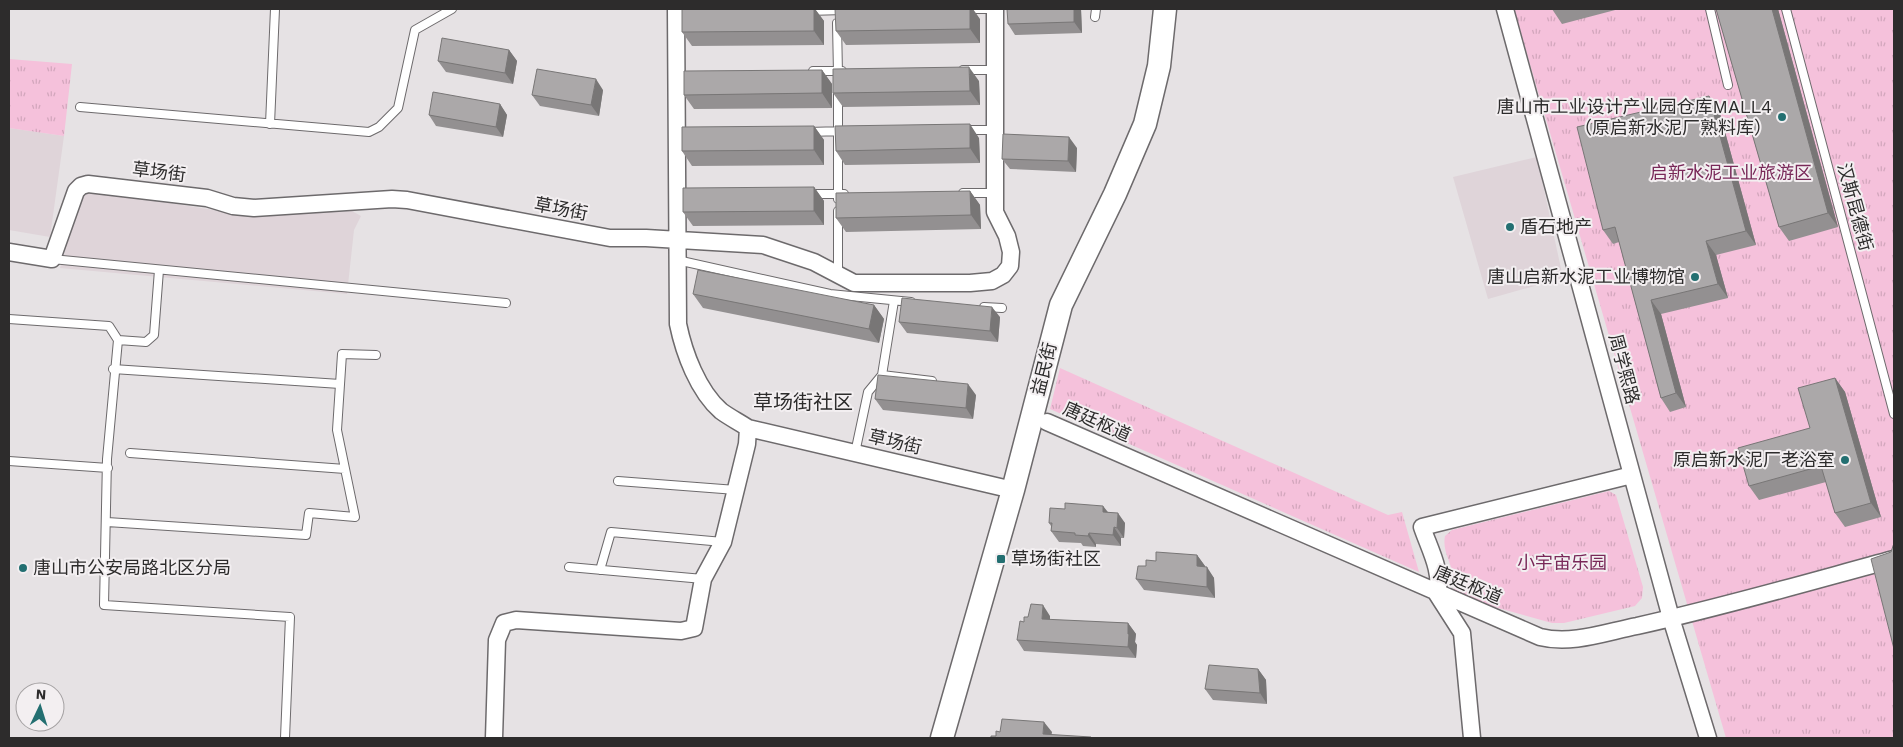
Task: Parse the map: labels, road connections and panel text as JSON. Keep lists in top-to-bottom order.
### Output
{
  "streets": {
    "street": [
      "草场街",
      "益民街",
      "周学熙路",
      "唐廷枢道"
    ],
    "lane": ["汉斯昆德街"]
  },
  "crossings": [
    ["草场街", "益民街"],
    ["周学熙路", "唐廷枢道"]
  ],
  "districts": ["草场街社区"],
  "parks": ["启新水泥工业旅游区", "小宇宙乐园"],
  "places": {
    "other": [
      "唐山市工业设计产业园仓库MALL4 （原启新水泥厂熟料库）",
      "盾石地产",
      "唐山启新水泥工业博物馆",
      "原启新水泥厂老浴室",
      "唐山市公安局路北区分局"
    ],
    "transit": ["草场街社区"]
  },
  "north": "top"
}
